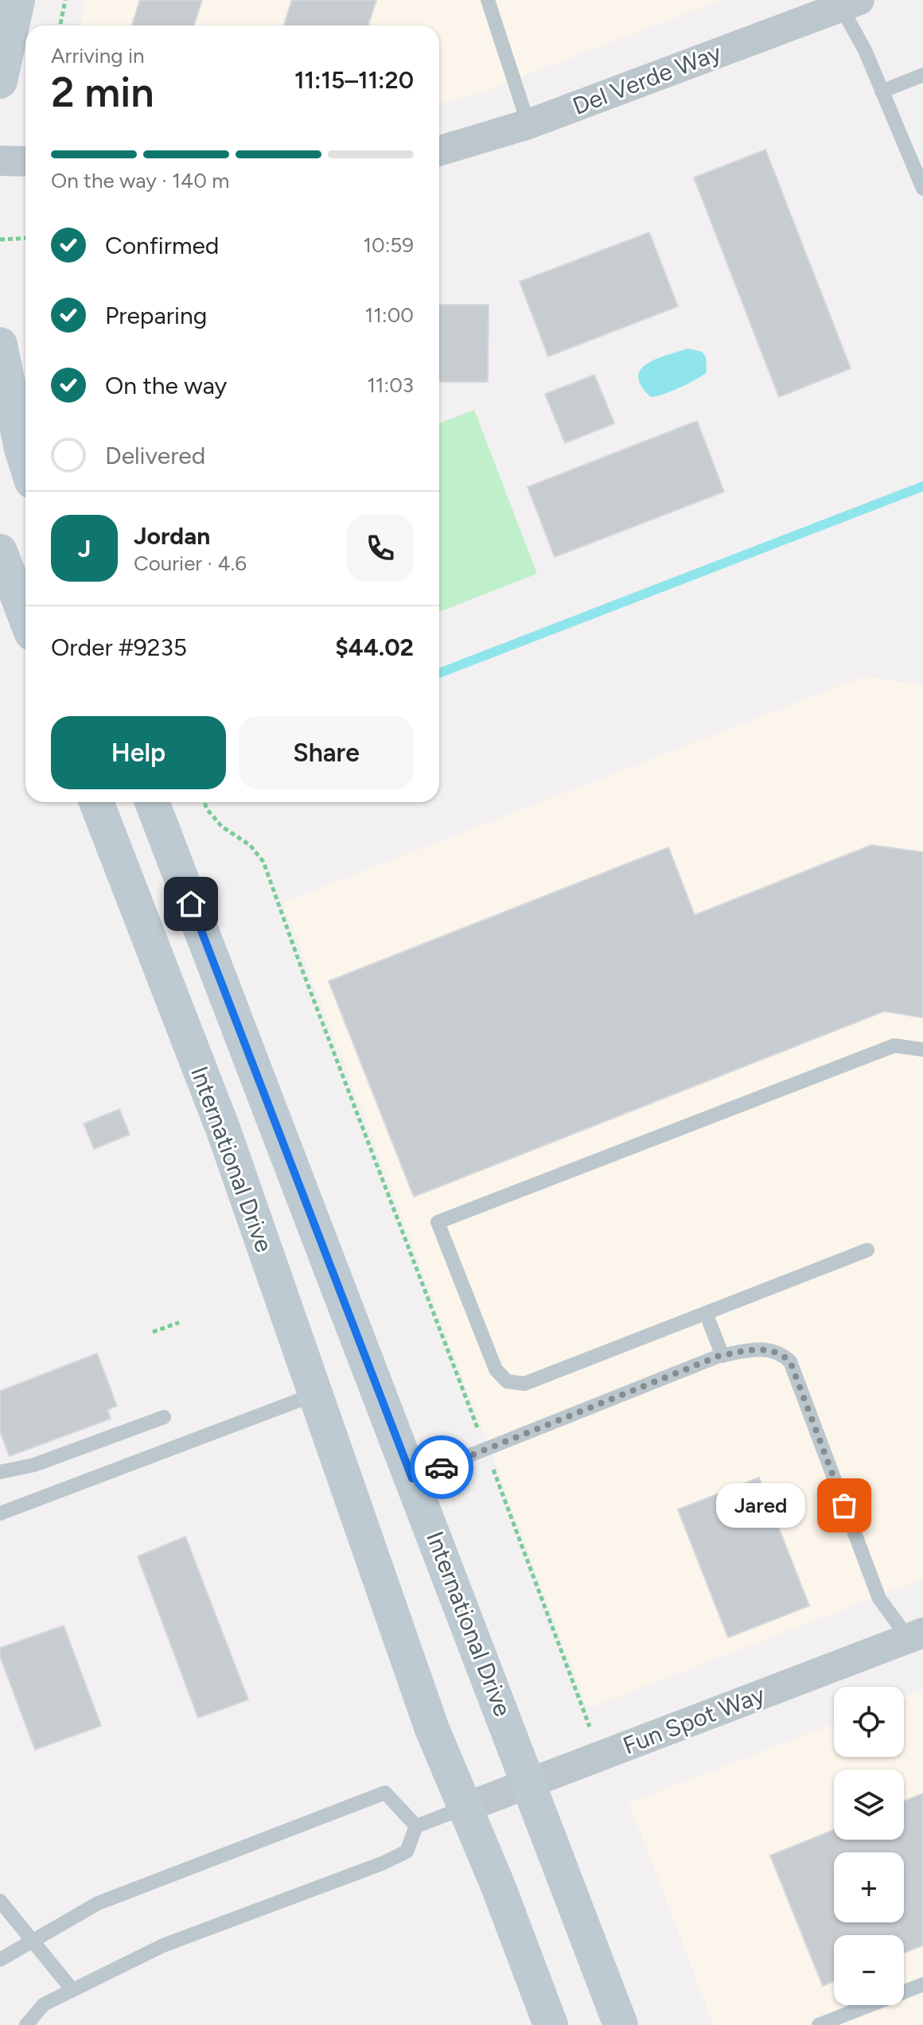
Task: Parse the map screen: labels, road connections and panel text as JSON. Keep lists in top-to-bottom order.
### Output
{
  "streets": {
    "street": ["Del Verde Way", "International Drive", "Fun Spot Way"]
  },
  "crossings": [
    ["International Drive", "Fun Spot Way"]
  ],
  "places": ["Jared"],
  "page": {
    "heading": ["2 min", "Arriving in", "11:15–11:20"],
    "panel": [
      "Jordan",
      "Courier · 4.6",
      "Order #9235",
      "$44.02"
    ],
    "bar": "On the way · 140 m",
    "list": [
      ["Confirmed", "10:59"],
      ["Preparing", "11:00"],
      ["On the way", "11:03"],
      "Delivered"
    ],
    "round": "J",
    "buttons": ["Help", "Share"],
    "bubble": "Jared",
    "map_buttons": ["+", "−"]
  }
}
